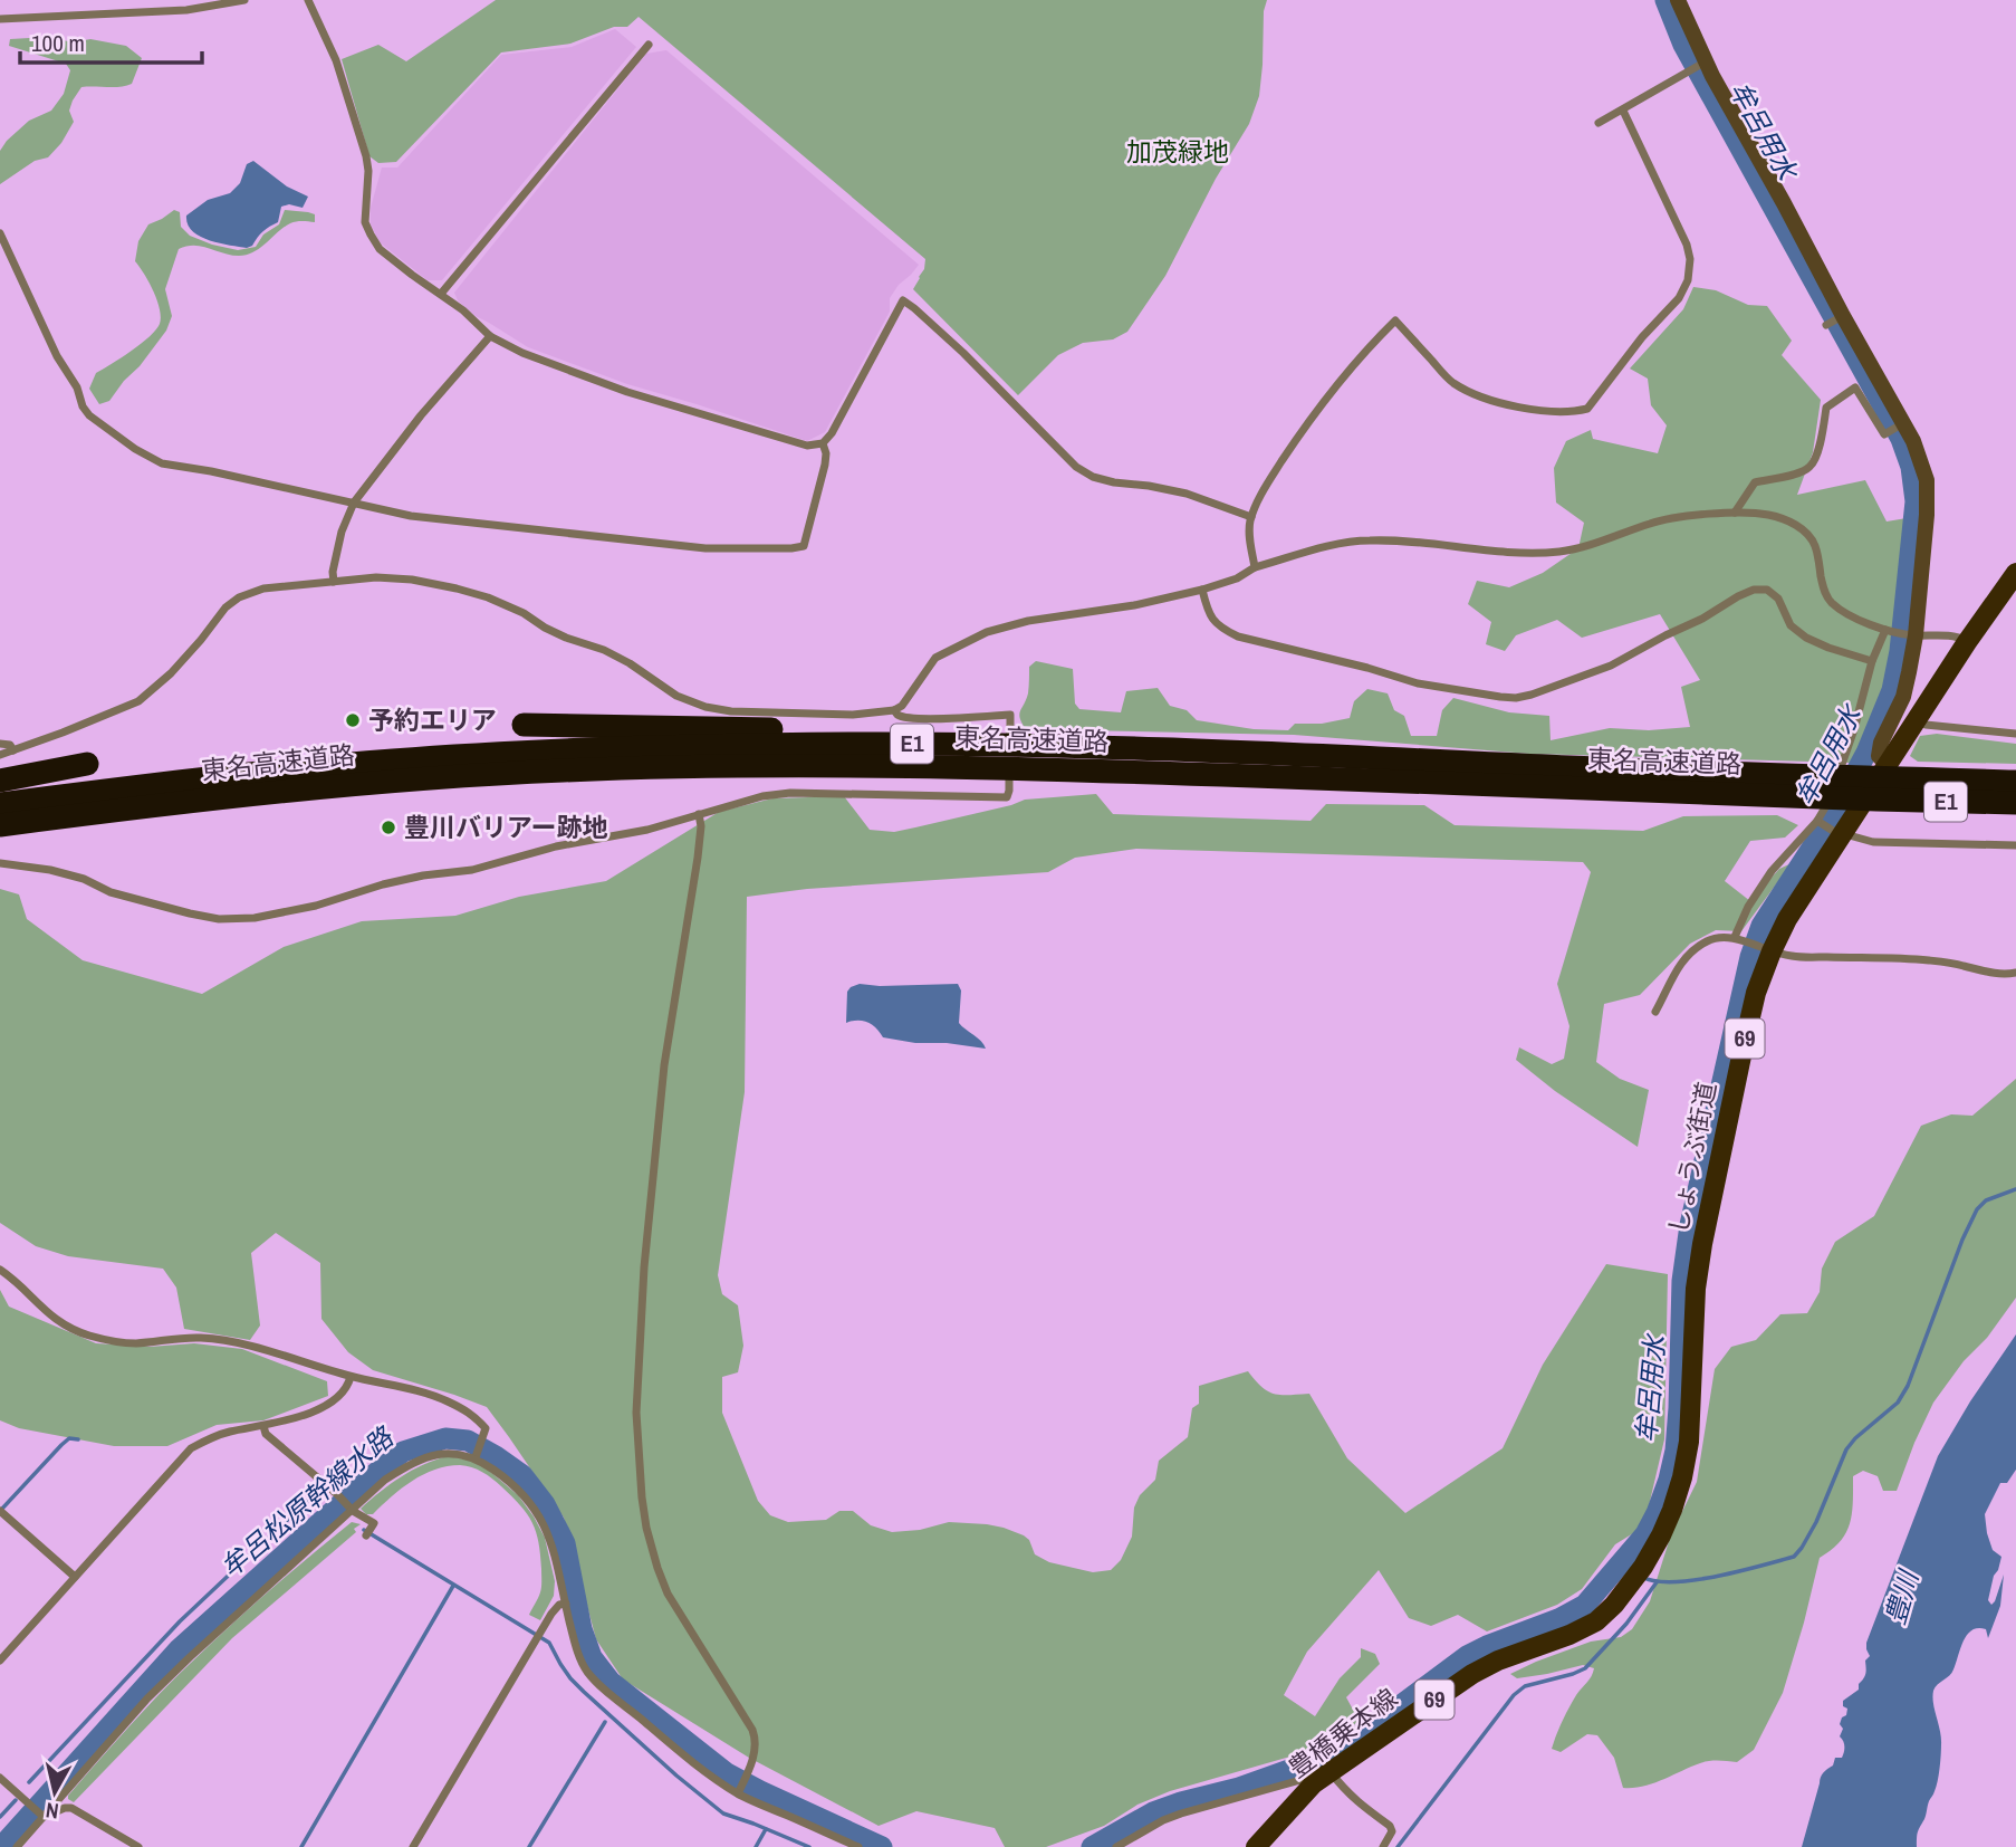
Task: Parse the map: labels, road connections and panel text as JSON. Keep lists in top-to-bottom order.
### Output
{
  "streets": {
    "highway": ["東名高速道路", "E1"],
    "main road": ["69", "しょうぶ街道", "豊橋乗本線"]
  },
  "crossings": [
    ["東名高速道路", "しょうぶ街道"],
    ["しょうぶ街道", "豊橋乗本線"]
  ],
  "water": ["牟呂用水", "牟呂松原幹線水路", "豊川"],
  "parks": ["加茂緑地"],
  "places": ["予約エリア", "豊川バリアー跡地"],
  "scale_bar": "100 m",
  "north": "bottom"
}
